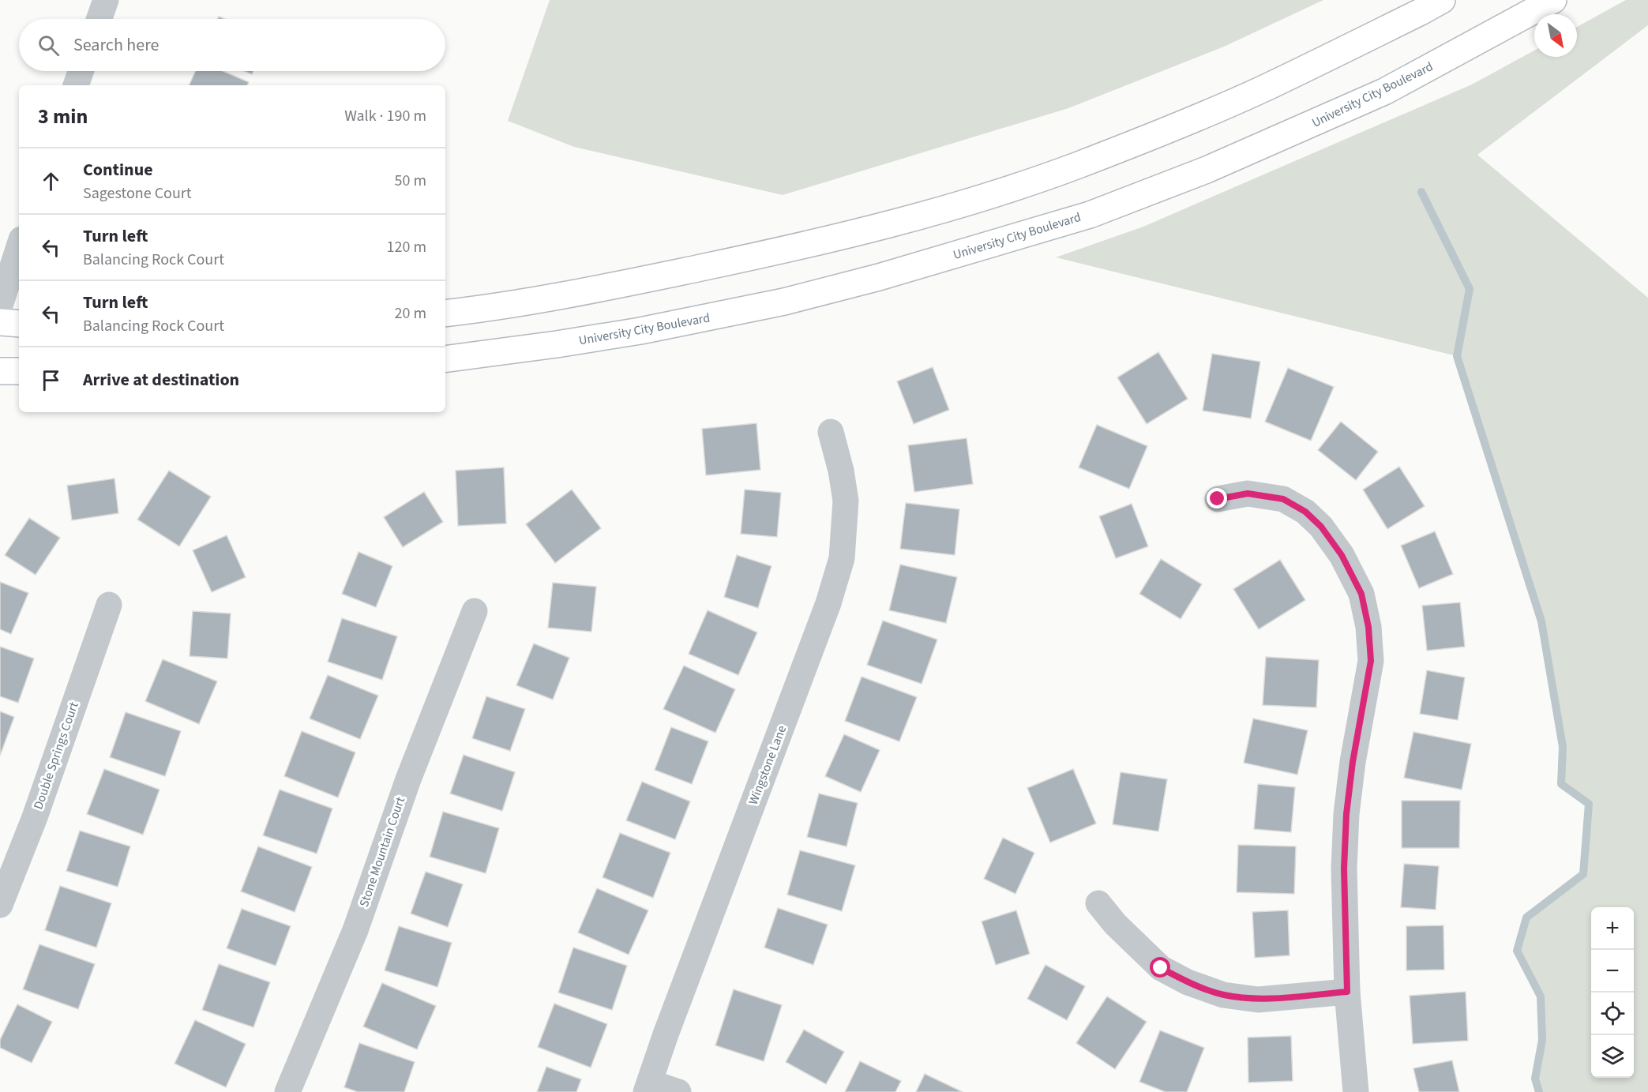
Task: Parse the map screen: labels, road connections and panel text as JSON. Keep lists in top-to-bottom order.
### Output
{
  "streets": {
    "main road": ["University City Boulevard"],
    "street": ["Double Springs Court", "Wingstone Lane", "Stone Mountain Court"]
  },
  "north": "bottom right",
  "page": {
    "search": "Search here",
    "heading": ["3 min", "Walk · 190 m"],
    "list": [
      ["Continue", "Sagestone Court", "50 m"],
      ["Turn left", "Balancing Rock Court", "120 m"],
      ["Turn left", "Balancing Rock Court", "20 m"],
      "Arrive at destination"
    ],
    "map_buttons": ["+", "−"]
  }
}
